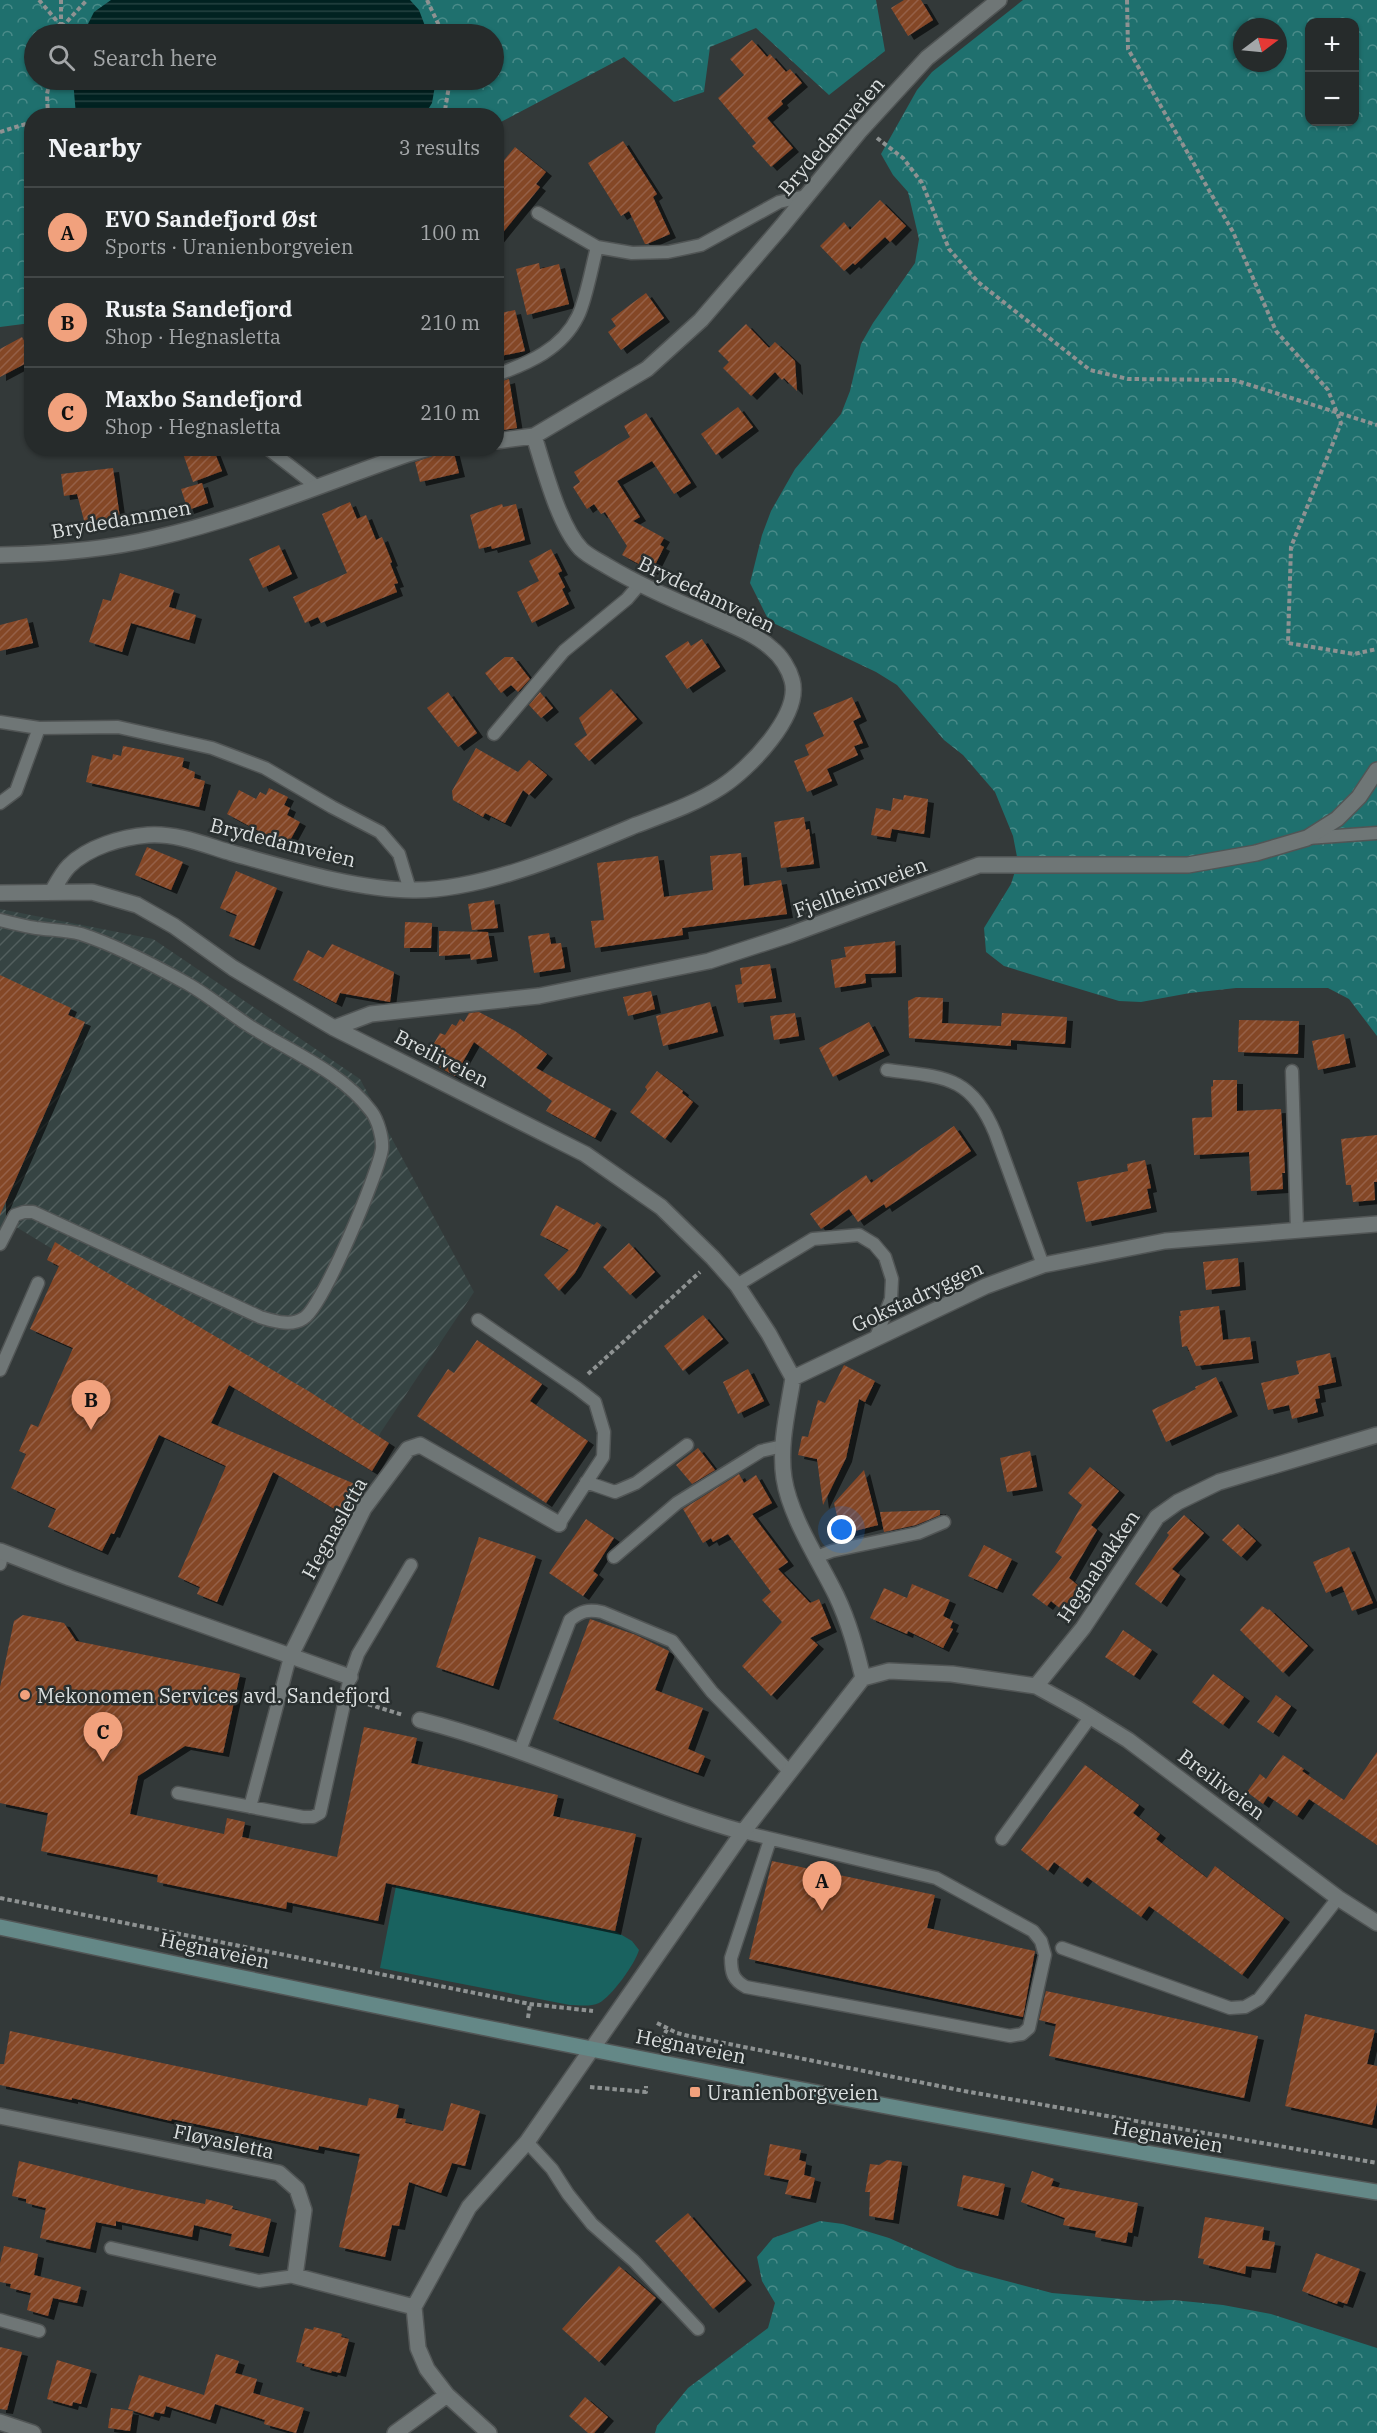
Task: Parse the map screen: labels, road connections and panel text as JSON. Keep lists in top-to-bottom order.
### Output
{
  "streets": {
    "main road": ["Hegnaveien"],
    "street": [
      "Brydedamveien",
      "Brydedammen",
      "Fjellheimveien",
      "Breiliveien",
      "Gokstadryggen",
      "Hegnasletta",
      "Hegnabakken",
      "Fløyasletta"
    ]
  },
  "crossings": [
    ["Brydedamveien", "Breiliveien"],
    ["Fjellheimveien", "Breiliveien"],
    ["Breiliveien", "Gokstadryggen"],
    ["Breiliveien", "Hegnabakken"]
  ],
  "places": {
    "other": ["Mekonomen Services avd. Sandefjord"],
    "transit": ["Uranienborgveien"]
  },
  "north": "right",
  "page": {
    "map_buttons": ["+", "−"],
    "search": "Search here",
    "heading": ["Nearby", "3 results"],
    "list": [
      {
        "mark": "A",
        "name": "EVO Sandefjord Øst",
        "note": "Sports · Uranienborgveien",
        "value": "100 m"
      },
      {
        "mark": "B",
        "name": "Rusta Sandefjord",
        "note": "Shop · Hegnasletta",
        "value": "210 m"
      },
      {
        "mark": "C",
        "name": "Maxbo Sandefjord",
        "note": "Shop · Hegnasletta",
        "value": "210 m"
      }
    ],
    "pins": ["B", "C", "A"]
  }
}
